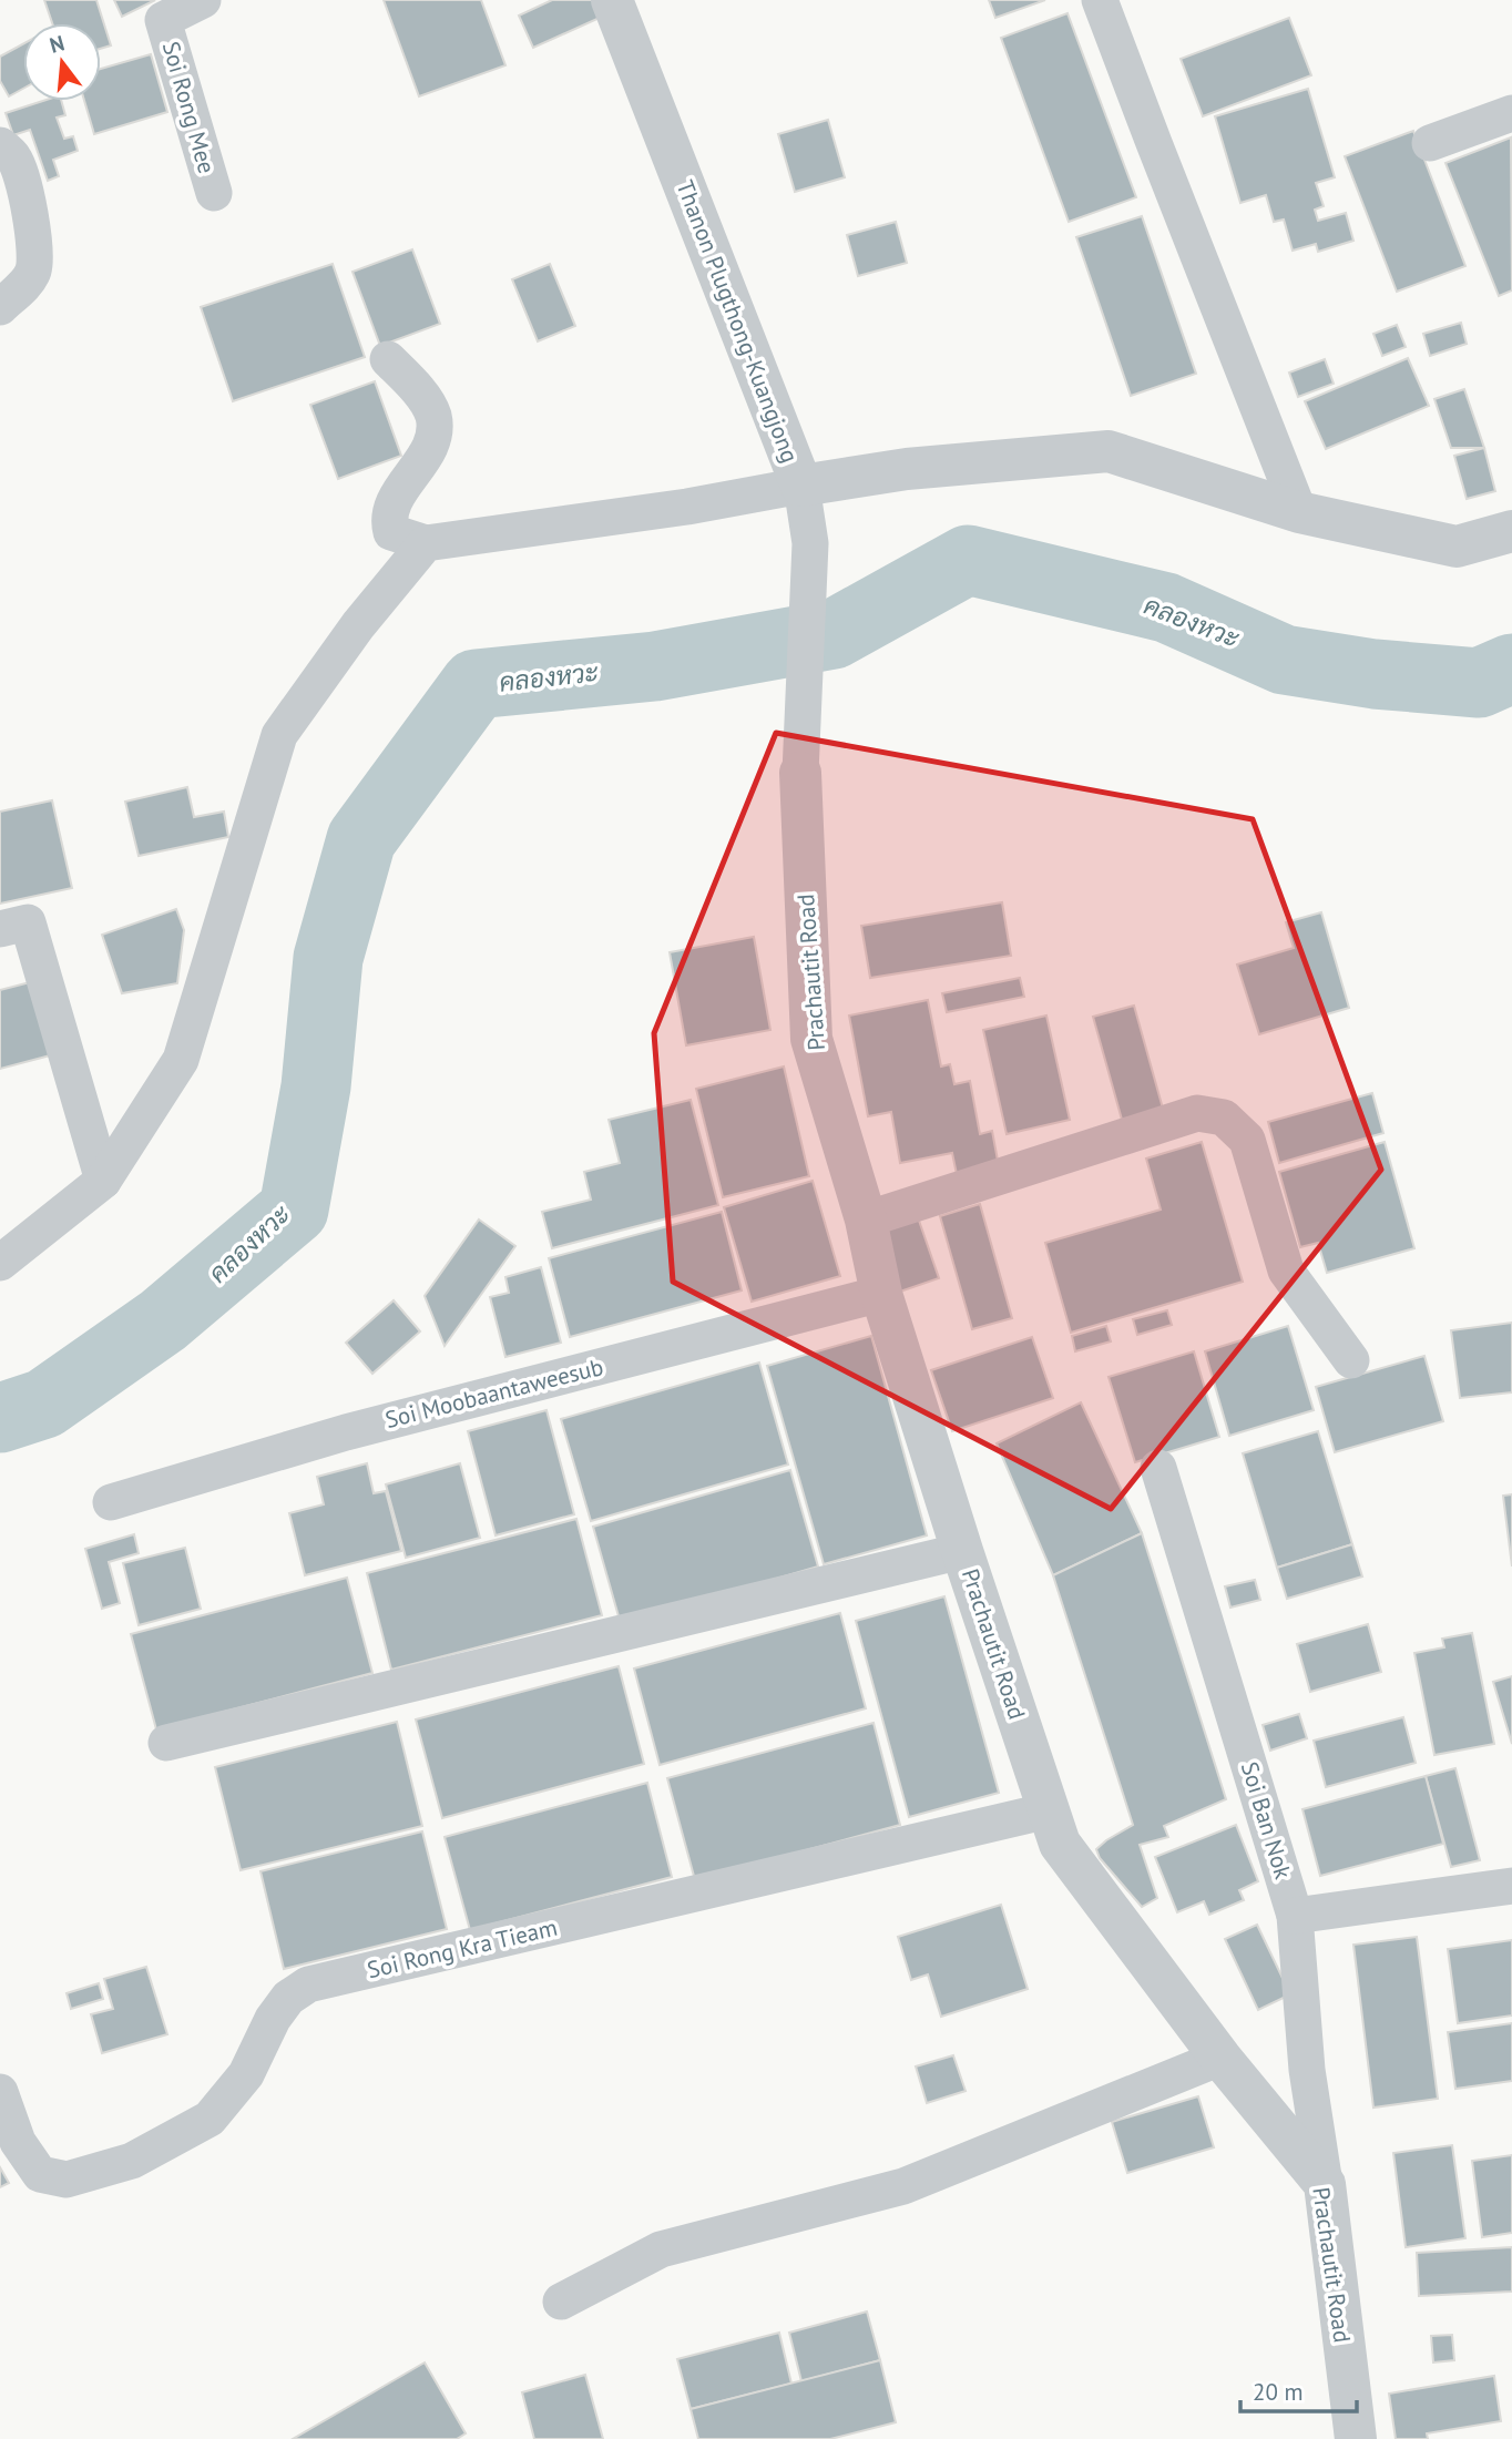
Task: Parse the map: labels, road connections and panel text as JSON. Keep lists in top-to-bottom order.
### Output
{
  "streets": {
    "street": [
      "Soi Rong Mee",
      "Thanon Plugthong-Kuangjong",
      "Prachautit Road",
      "Soi Moobaantaweesub",
      "Soi Ban Nok",
      "Soi Rong Kra Tieam"
    ]
  },
  "crossings": [
    ["Prachautit Road", "Soi Moobaantaweesub"],
    ["Prachautit Road", "Soi Ban Nok"],
    ["Prachautit Road", "Soi Rong Kra Tieam"]
  ],
  "water": ["คลองหวะ"],
  "scale_bar": "20 m",
  "north": "top"
}
